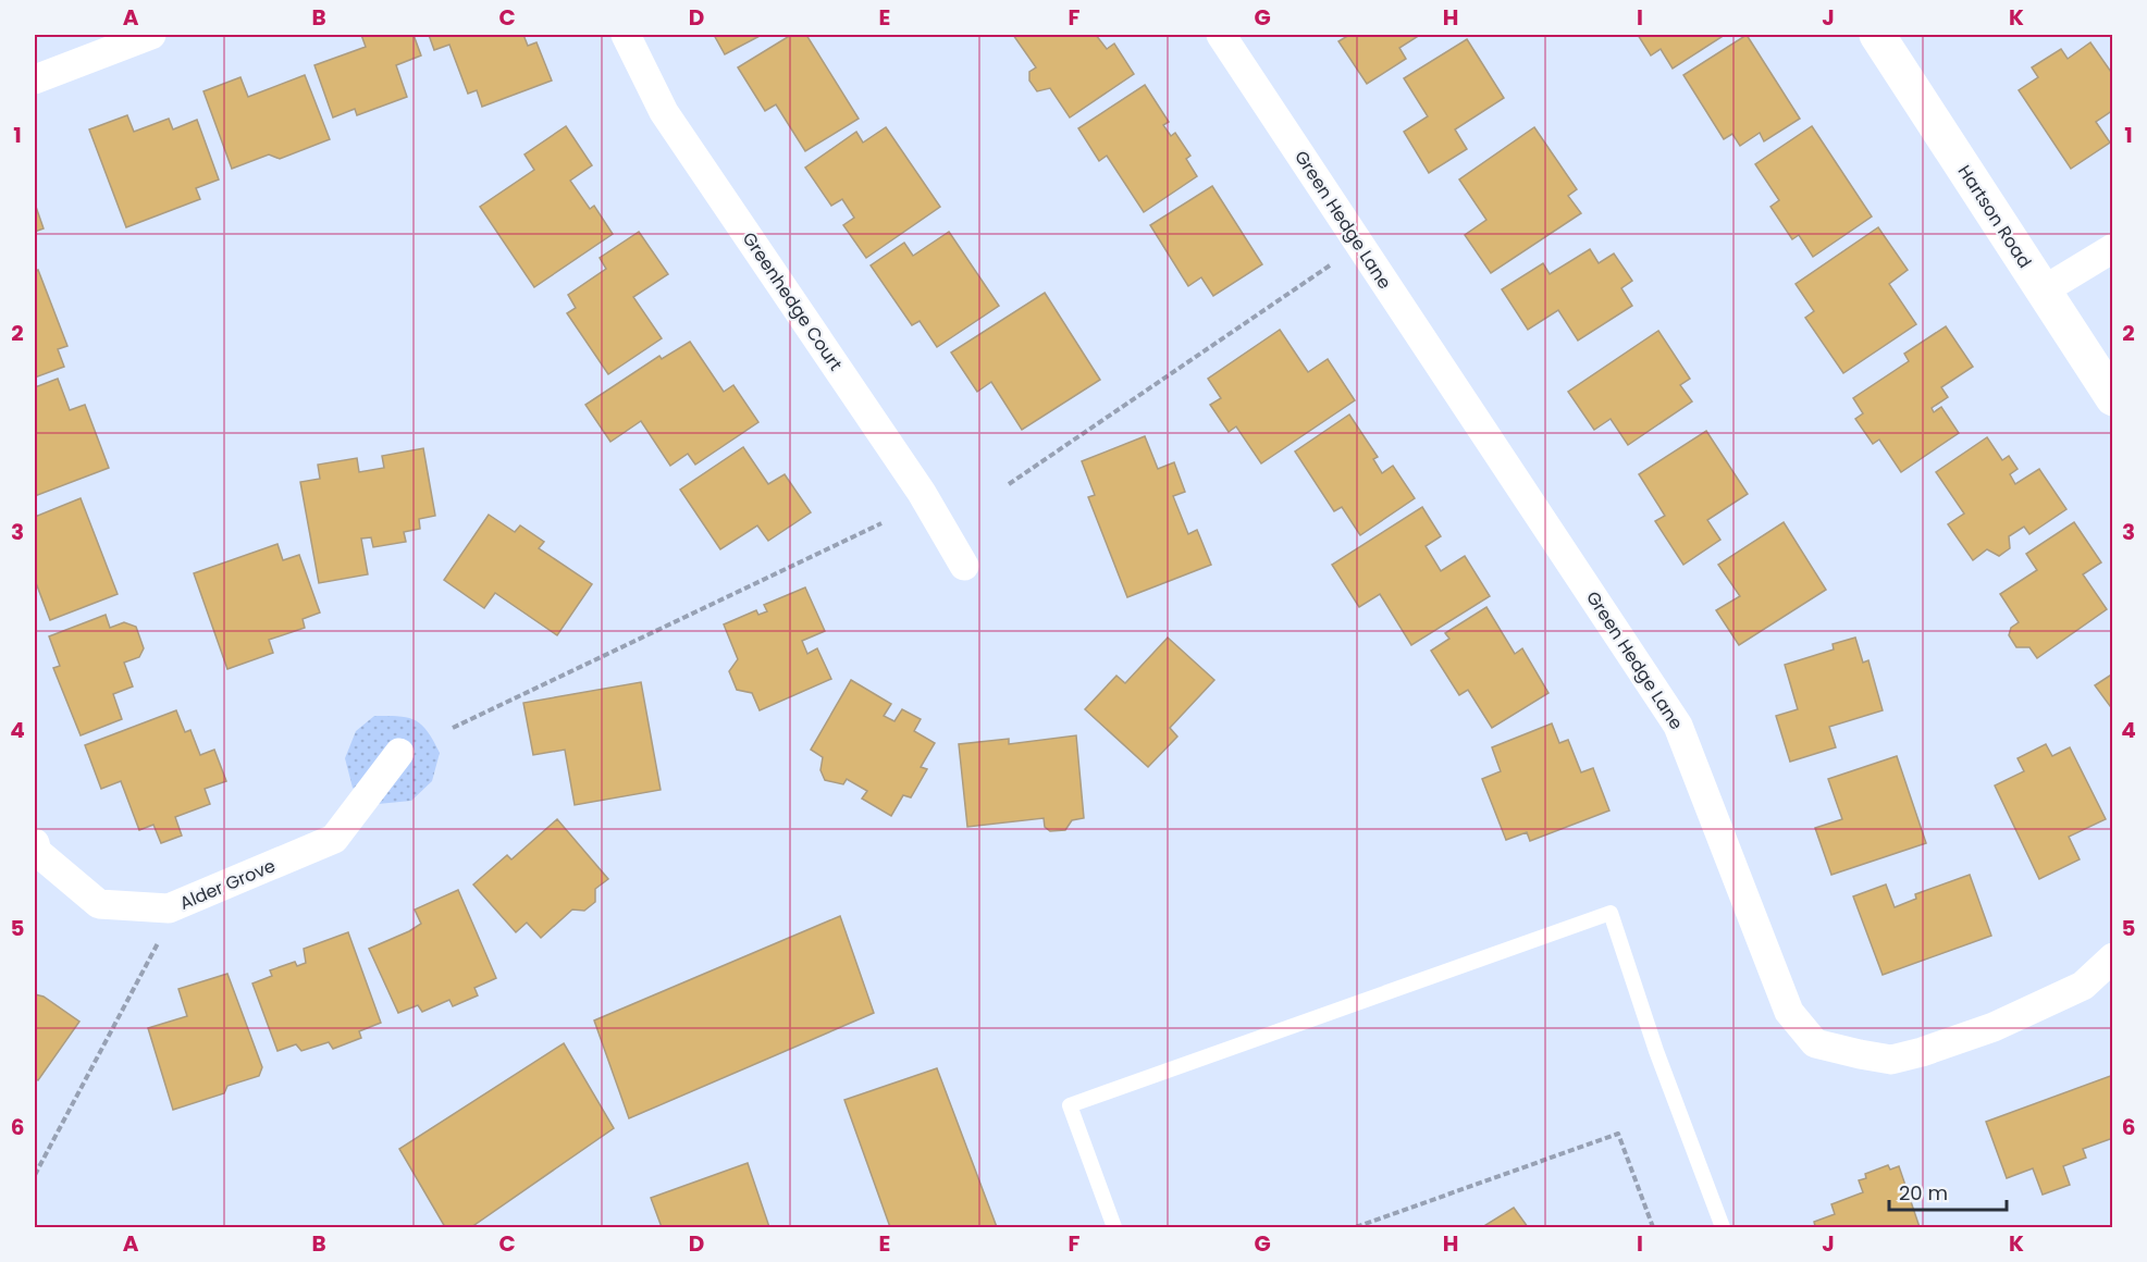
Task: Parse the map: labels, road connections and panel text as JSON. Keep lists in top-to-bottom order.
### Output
{
  "streets": {
    "street": [
      "Hartson Road",
      "Green Hedge Lane",
      "Greenhedge Court",
      "Alder Grove"
    ]
  },
  "scale_bar": "20 m",
  "grid": {
    "columns": [
      "A",
      "B",
      "C",
      "D",
      "E",
      "F",
      "G",
      "H",
      "I",
      "J",
      "K"
    ],
    "rows": [
      "1",
      "2",
      "3",
      "4",
      "5",
      "6"
    ]
  }
}
